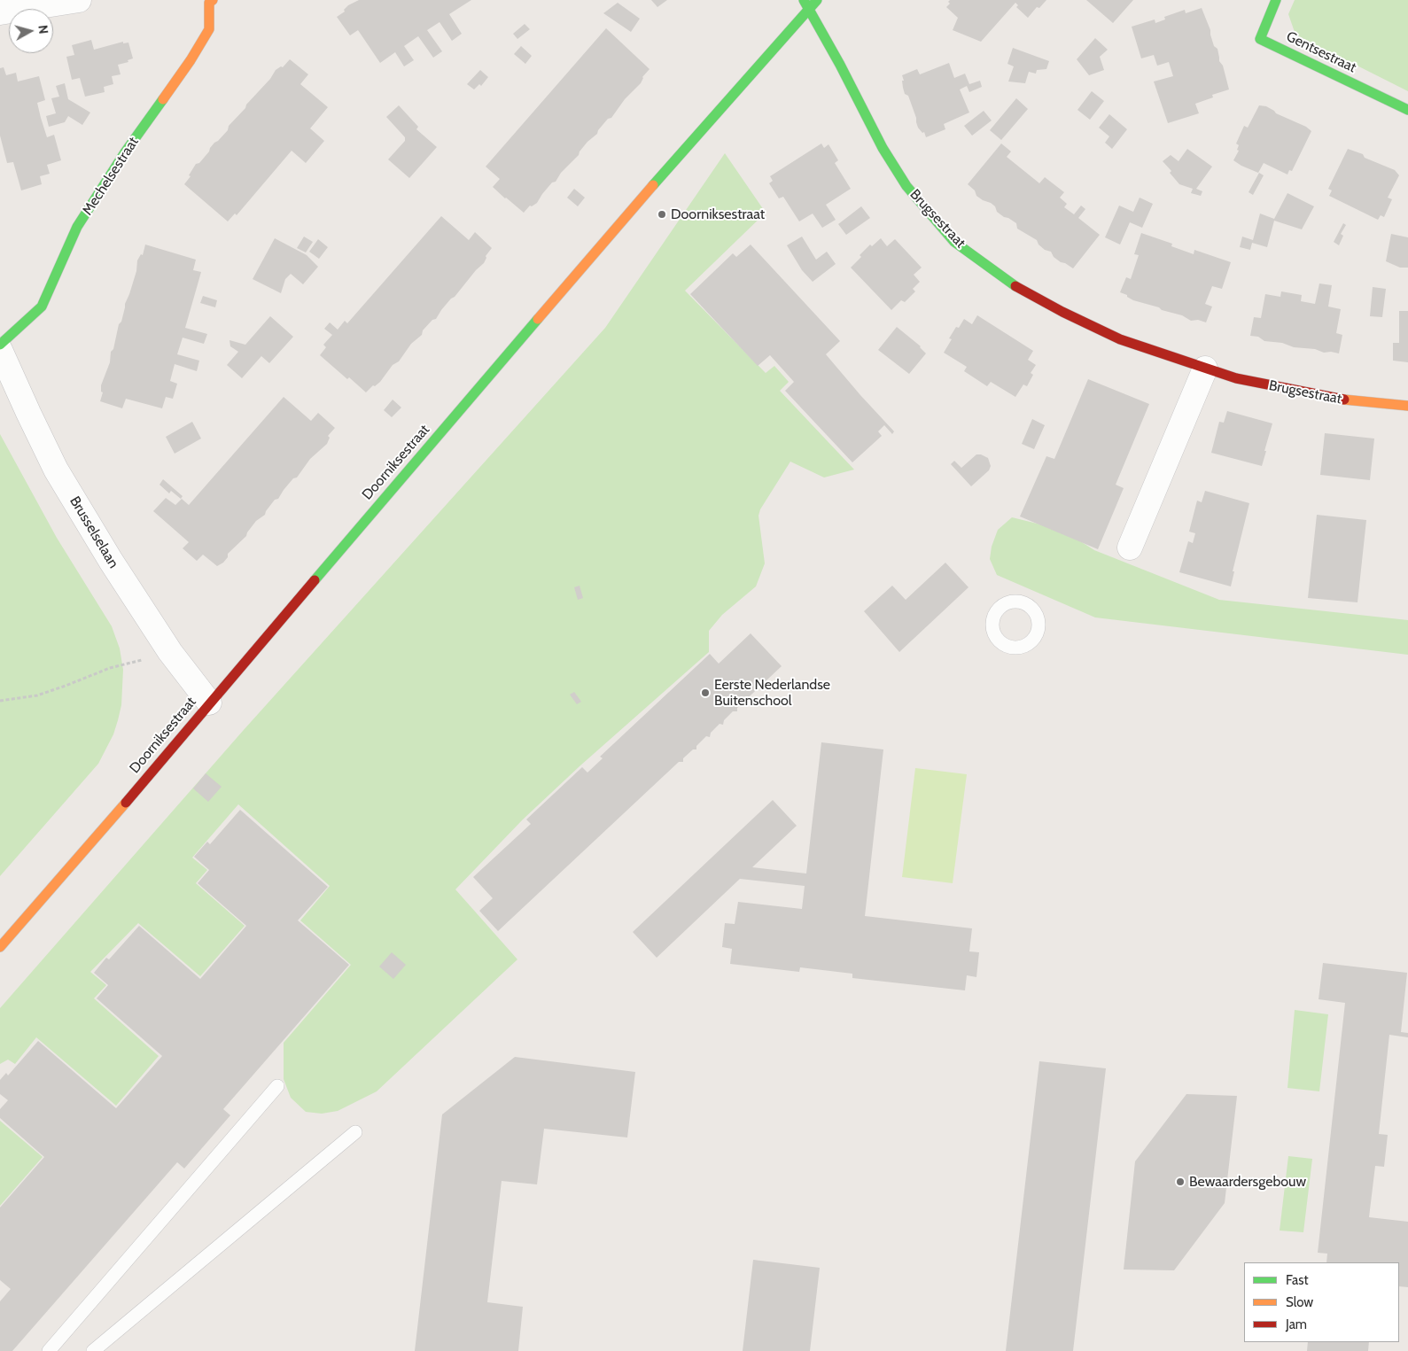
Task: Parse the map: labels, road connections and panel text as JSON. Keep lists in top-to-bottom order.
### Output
{
  "streets": {
    "street": [
      "Gentsestraat",
      "Mechelsestraat",
      "Brugsestraat",
      "Doorniksestraat",
      "Brusselselaan"
    ]
  },
  "crossings": [
    ["Brugsestraat", "Doorniksestraat"],
    ["Doorniksestraat", "Brusselselaan"]
  ],
  "places": ["Doorniksestraat", "Eerste Nederlandse Buitenschool", "Bewaardersgebouw"],
  "legend": ["Fast", "Slow", "Jam"],
  "north": "right"
}
